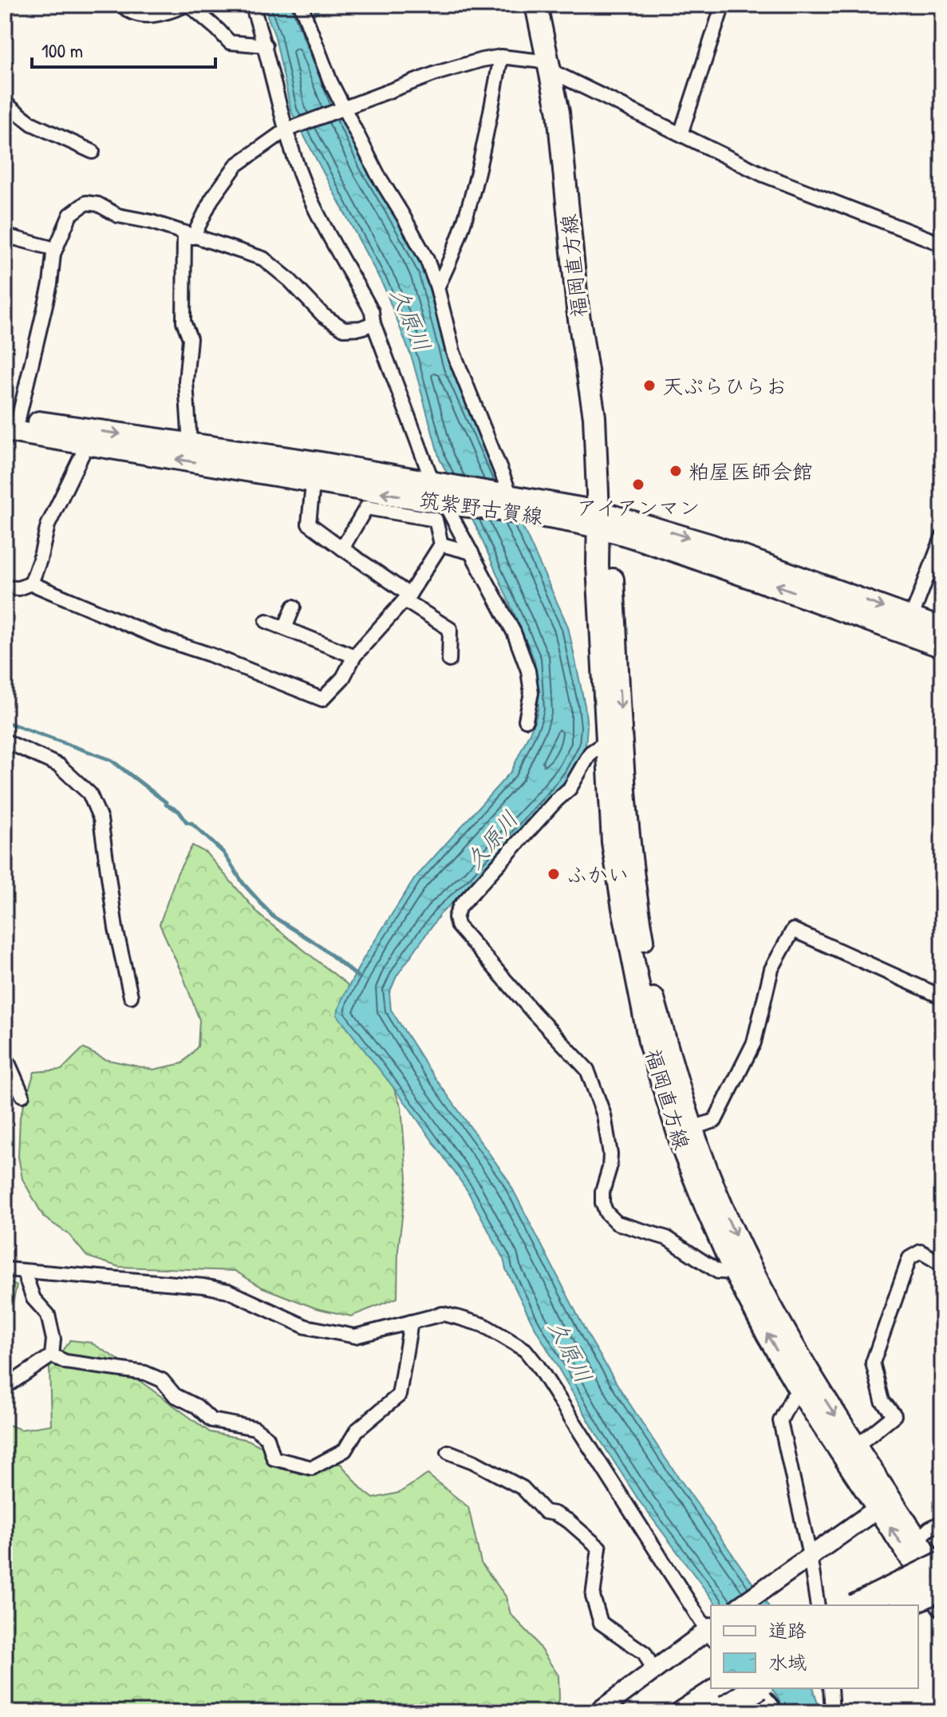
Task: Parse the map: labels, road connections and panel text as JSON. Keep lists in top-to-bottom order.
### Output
{
  "streets": {
    "main road": ["福岡直方線", "筑紫野古賀線"]
  },
  "crossings": [
    ["福岡直方線", "筑紫野古賀線"]
  ],
  "water": ["久原川"],
  "places": [
    "天ぷらひらお",
    "粕屋医師会館",
    "アイアンマン",
    "ふかい"
  ],
  "legend": ["道路", "水域"],
  "scale_bar": "100 m"
}
